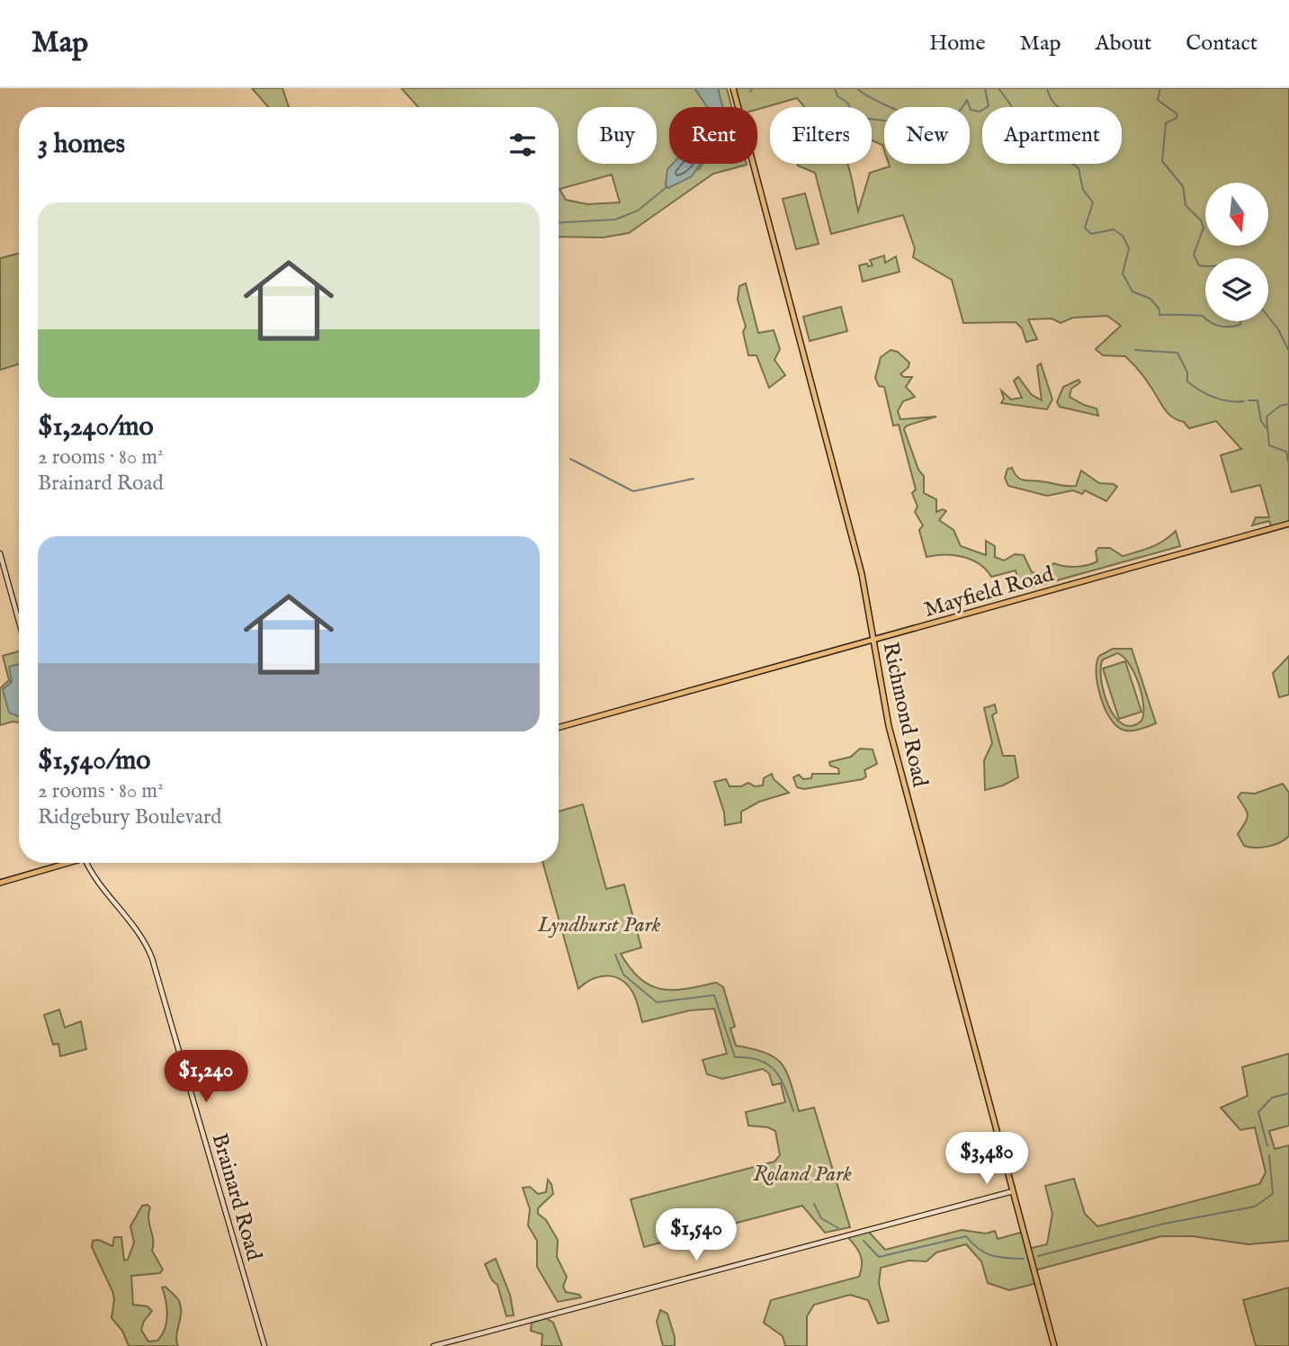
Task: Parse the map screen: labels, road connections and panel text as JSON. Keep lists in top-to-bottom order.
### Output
{
  "streets": {
    "main road": ["Mayfield Road", "Richmond Road"],
    "street": ["Brainard Road"]
  },
  "crossings": [
    ["Mayfield Road", "Richmond Road"]
  ],
  "parks": ["Lyndhurst Park", "Roland Park"],
  "north": "bottom",
  "page": {
    "header": "Map",
    "nav": [
      "Home",
      "Map",
      "About",
      "Contact"
    ],
    "chip": [
      "Buy",
      "Rent",
      "Filters",
      "New",
      "Apartment"
    ],
    "heading": "3 homes",
    "list": [
      {
        "name": "$1,240/mo",
        "note": "2 rooms · 80 m² · Brainard Road"
      },
      {
        "name": "$1,540/mo",
        "note": "2 rooms · 80 m² · Ridgebury Boulevard"
      }
    ],
    "price": ["$1,240", "$3,480", "$1,540"]
  }
}
